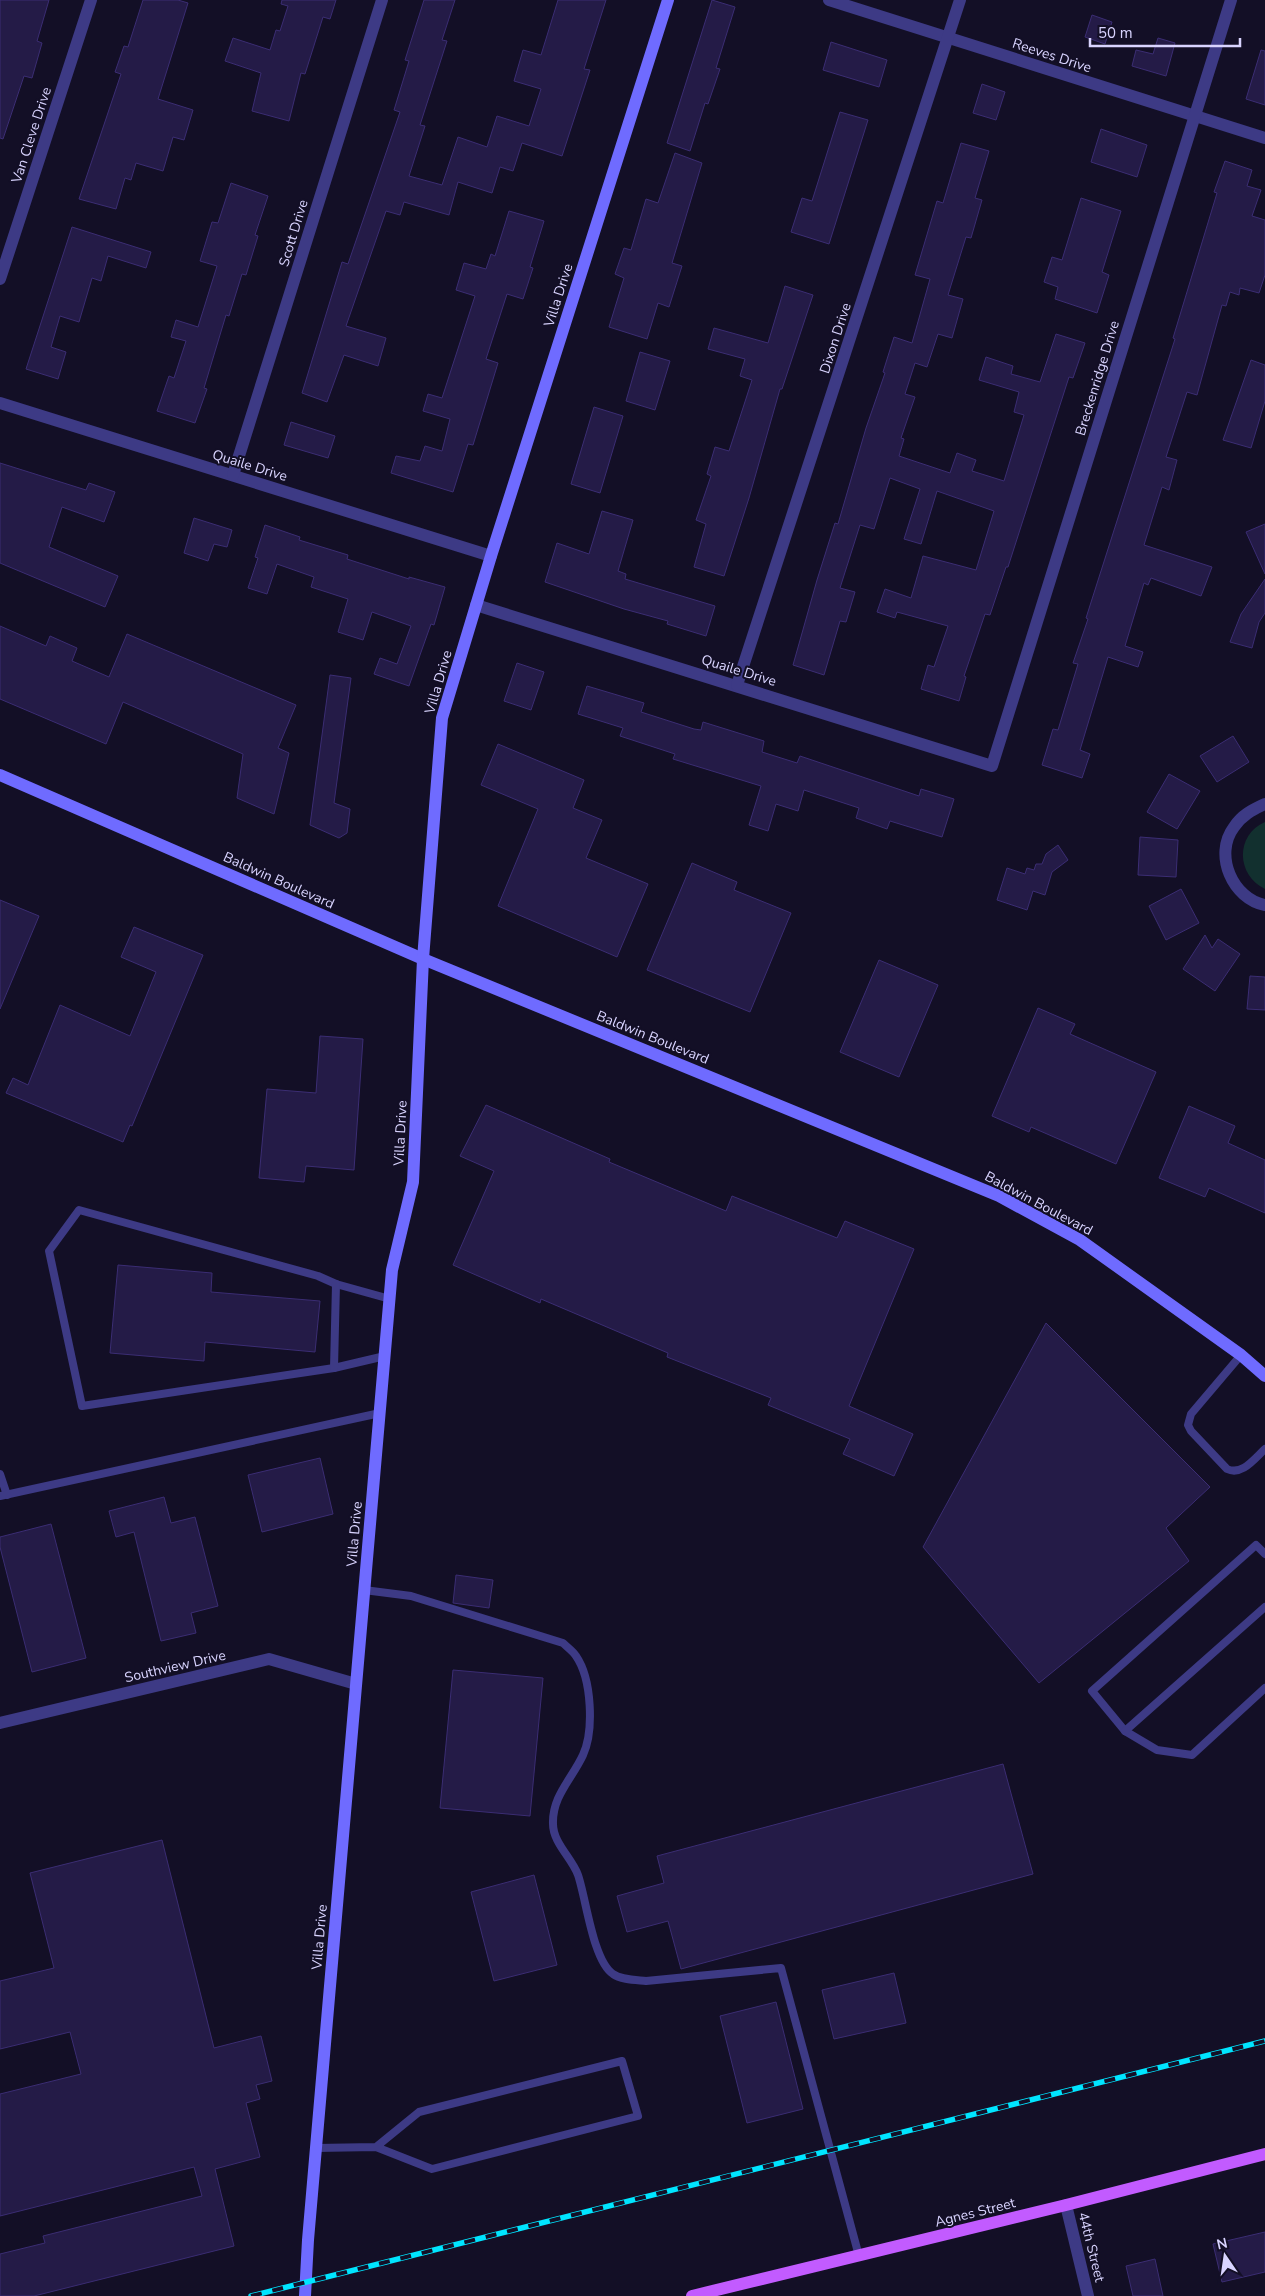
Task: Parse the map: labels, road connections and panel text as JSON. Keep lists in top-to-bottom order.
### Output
{
  "streets": {
    "main road": ["Agnes Street"],
    "street": [
      "Reeves Drive",
      "Van Cleve Drive",
      "Scott Drive",
      "Villa Drive",
      "Dixon Drive",
      "Breckenridge Drive",
      "Quaile Drive",
      "Baldwin Boulevard",
      "Southview Drive",
      "44th Street"
    ]
  },
  "crossings": [
    ["Reeves Drive", "Dixon Drive"],
    ["Reeves Drive", "Breckenridge Drive"],
    ["Scott Drive", "Quaile Drive"],
    ["Villa Drive", "Quaile Drive"],
    ["Villa Drive", "Baldwin Boulevard"],
    ["Villa Drive", "Southview Drive"],
    ["Dixon Drive", "Quaile Drive"],
    ["Breckenridge Drive", "Quaile Drive"],
    ["Agnes Street", "44th Street"]
  ],
  "scale_bar": "50 m",
  "north": "top"
}
